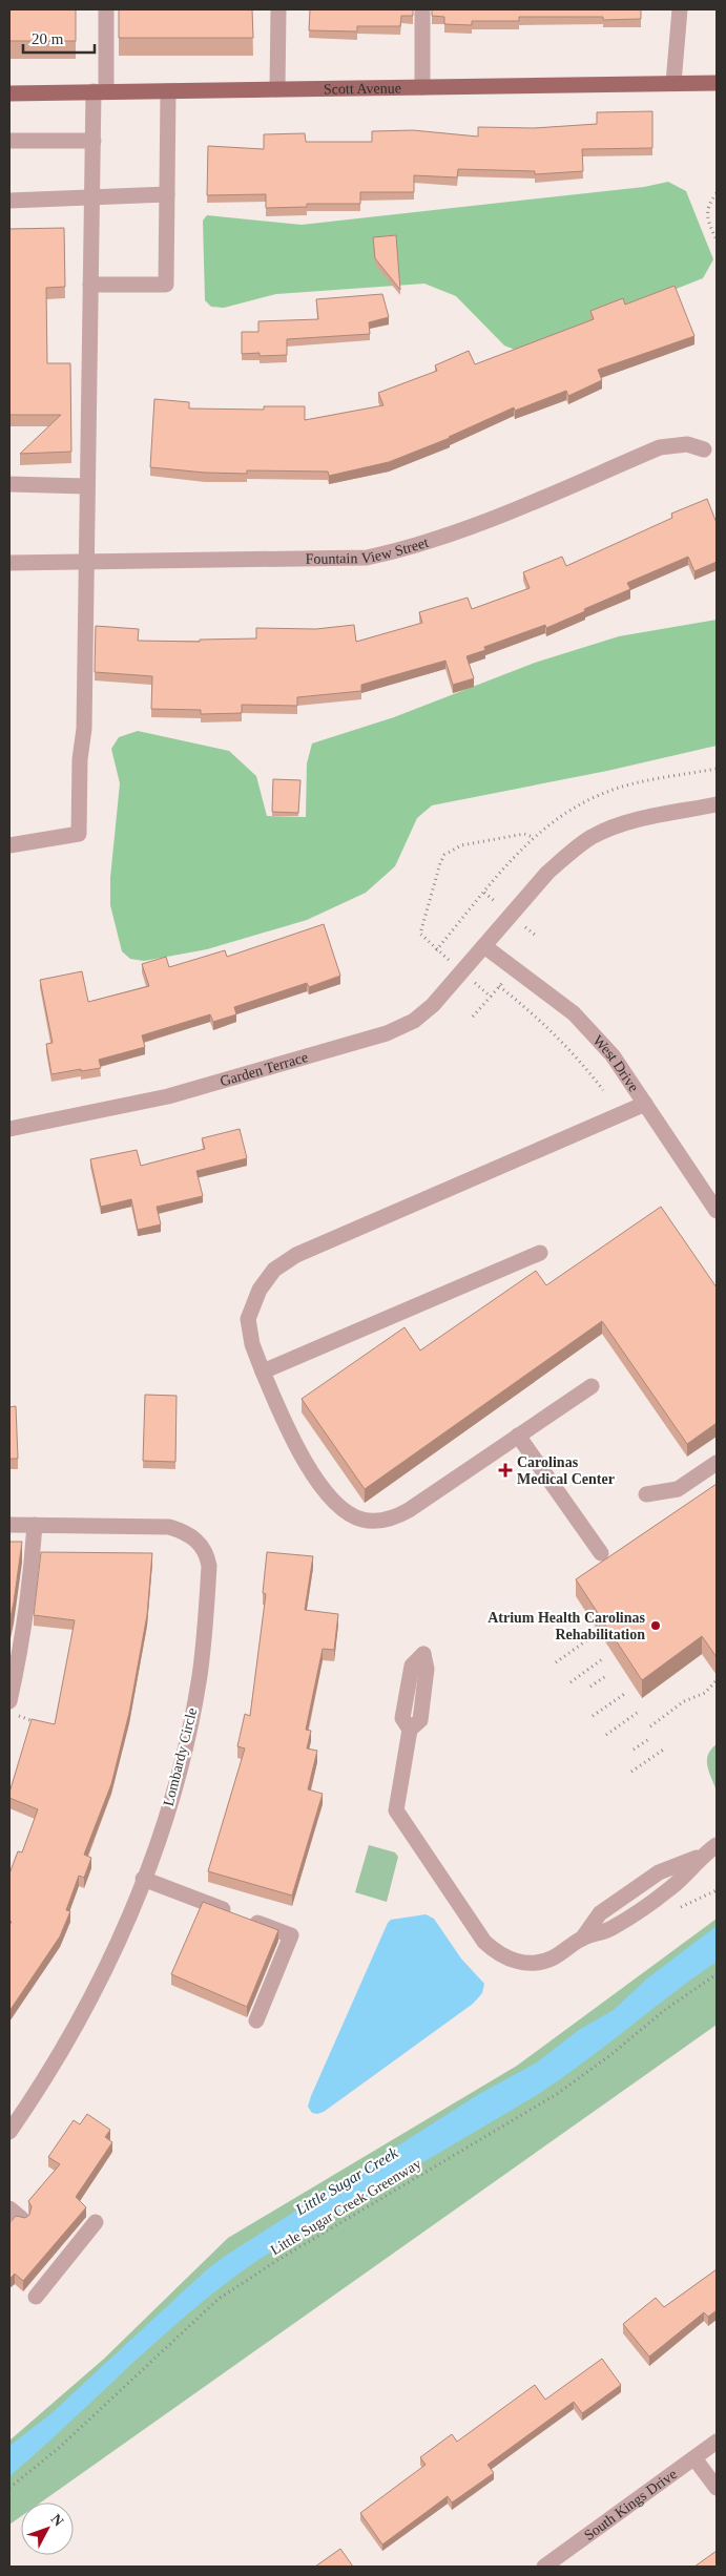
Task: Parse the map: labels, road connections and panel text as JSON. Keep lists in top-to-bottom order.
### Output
{
  "streets": {
    "main road": ["Scott Avenue"],
    "street": [
      "Fountain View Street",
      "West Drive",
      "Garden Terrace",
      "Lombardy Circle",
      "South Kings Drive"
    ],
    "path": ["Little Sugar Creek Greenway"]
  },
  "crossings": [
    ["West Drive", "Garden Terrace"]
  ],
  "water": ["Little Sugar Creek"],
  "places": {
    "health": ["Carolinas Medical Center"],
    "other": ["Atrium Health Carolinas Rehabilitation"]
  },
  "scale_bar": "20 m",
  "north": "top right"
}
